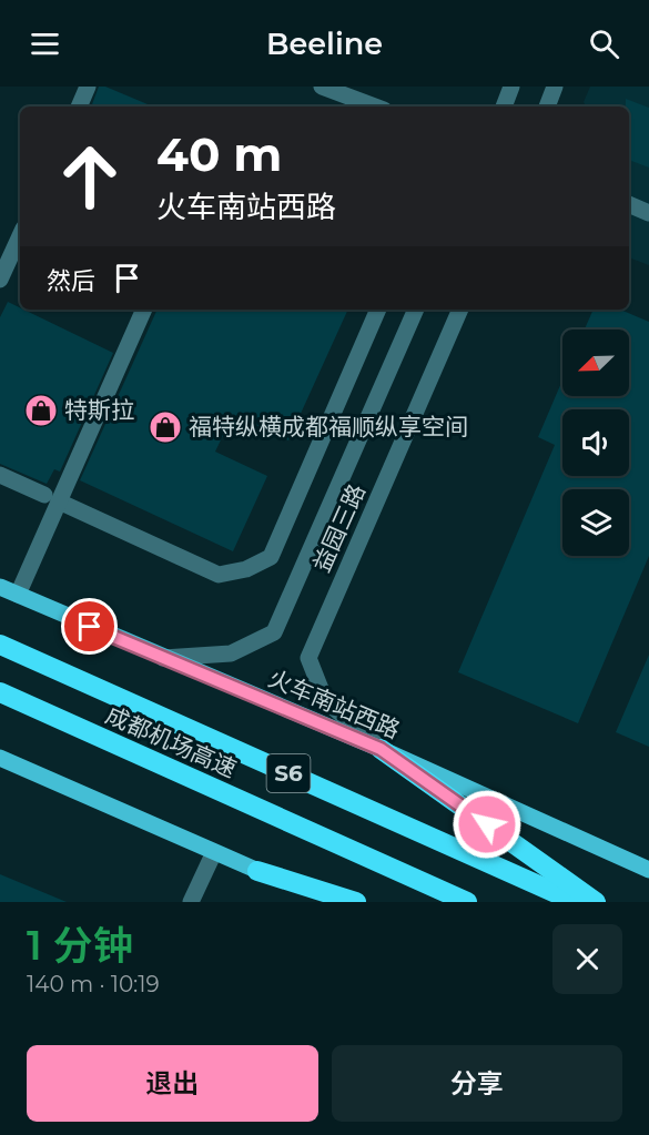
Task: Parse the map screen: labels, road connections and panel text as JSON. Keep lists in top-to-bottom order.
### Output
{
  "streets": {
    "highway": ["成都机场高速", "S6"],
    "main road": ["火车南站西路"],
    "street": ["益园三路"]
  },
  "crossings": [
    ["益园三路", "火车南站西路"]
  ],
  "places": {
    "shop": ["特斯拉", "福特纵横成都福顺纵享空间"]
  },
  "north": "bottom left",
  "page": {
    "header": "Beeline",
    "turn": ["40 m", "火车南站西路"],
    "then": "然后",
    "heading": ["1 分钟", "140 m · 10:19"],
    "buttons": ["退出", "分享"]
  }
}
